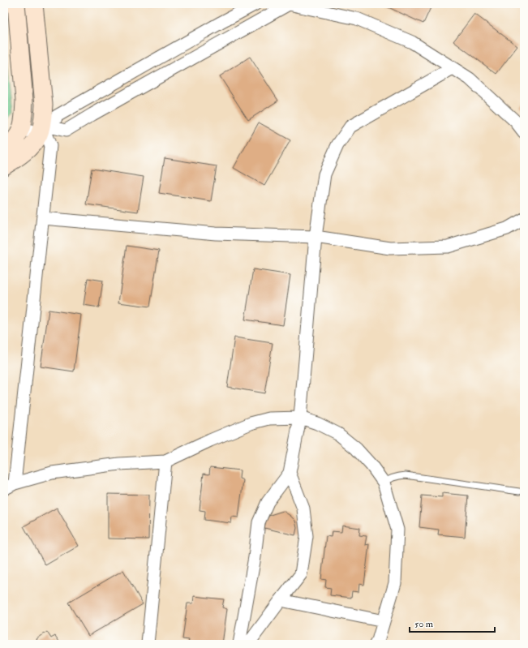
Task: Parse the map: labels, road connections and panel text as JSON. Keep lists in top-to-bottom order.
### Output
{
  "scale_bar": "50 m"
}
